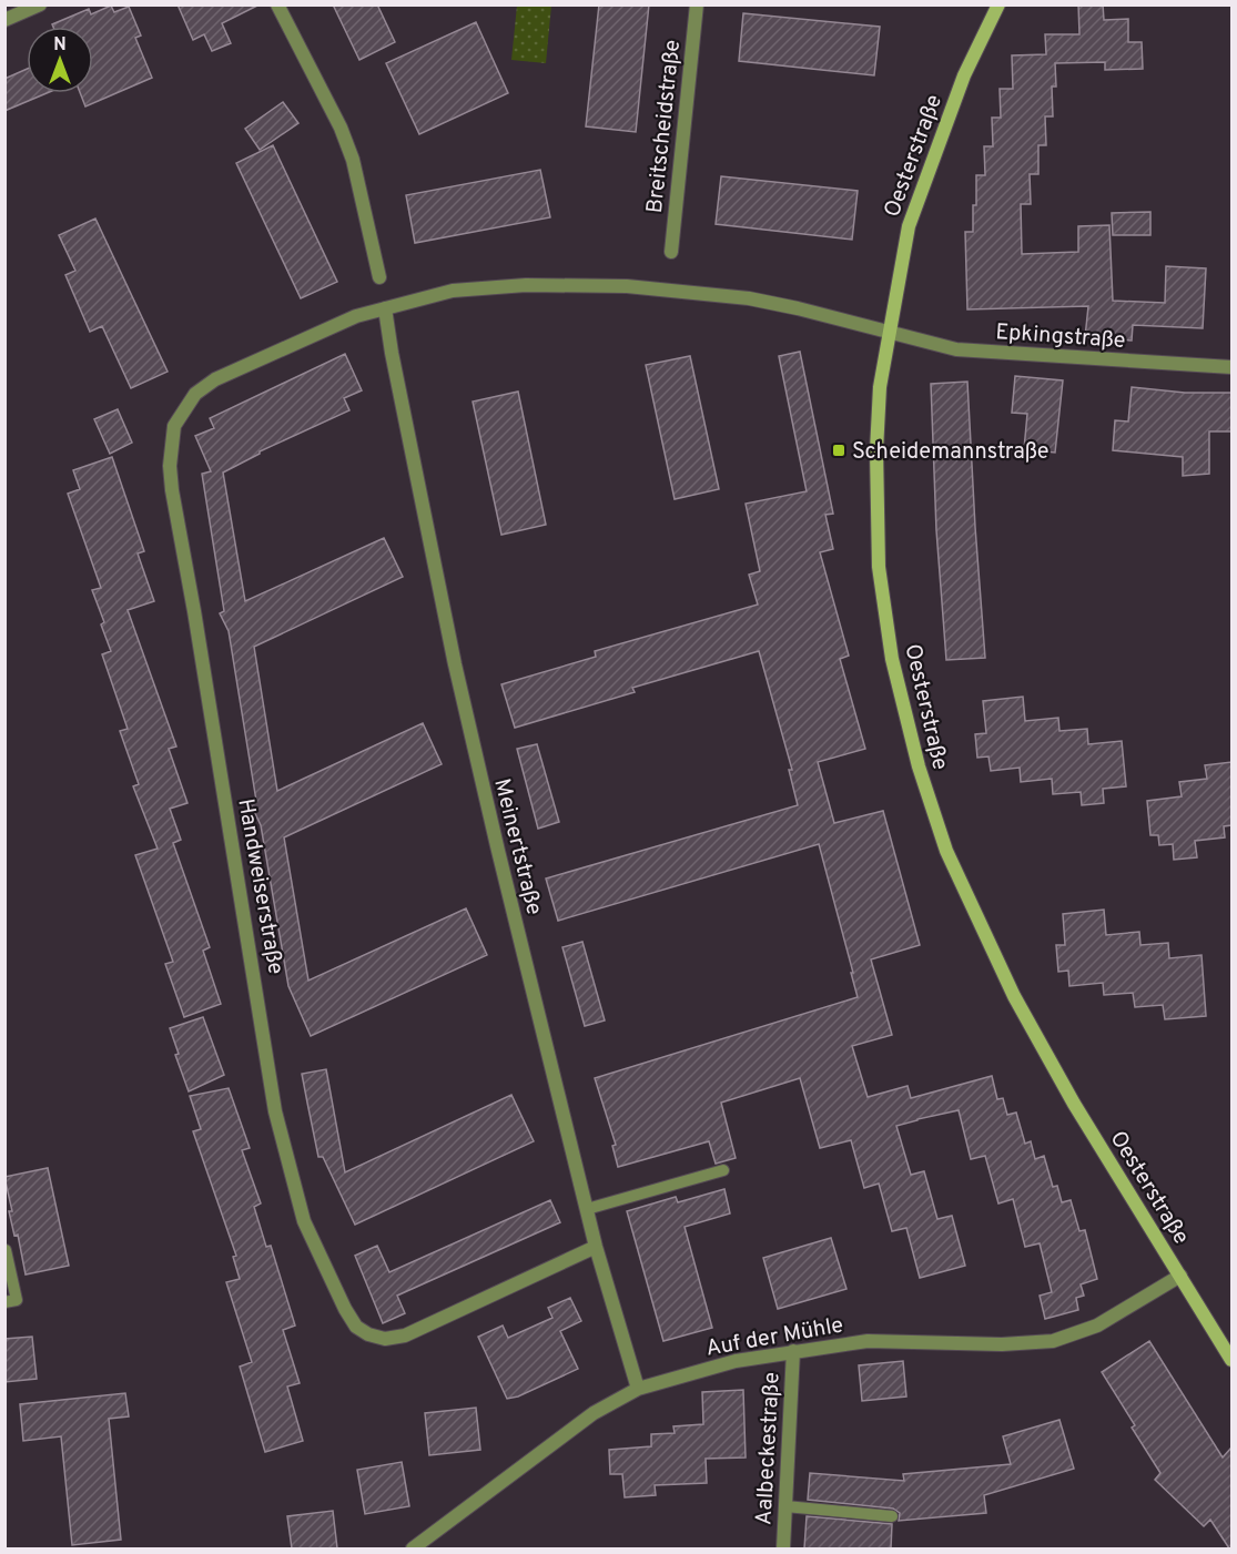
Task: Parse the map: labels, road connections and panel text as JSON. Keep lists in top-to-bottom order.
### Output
{
  "streets": {
    "street": [
      "Breitscheidstraße",
      "Oesterstraße",
      "Epkingstraße",
      "Meinertstraße",
      "Handweiserstraße",
      "Auf der Mühle",
      "Aalbeckestraße"
    ]
  },
  "crossings": [
    ["Oesterstraße", "Epkingstraße"],
    ["Oesterstraße", "Auf der Mühle"],
    ["Meinertstraße", "Handweiserstraße"],
    ["Meinertstraße", "Auf der Mühle"],
    ["Auf der Mühle", "Aalbeckestraße"]
  ],
  "places": {
    "transit": ["Scheidemannstraße"]
  },
  "north": "top"
}
